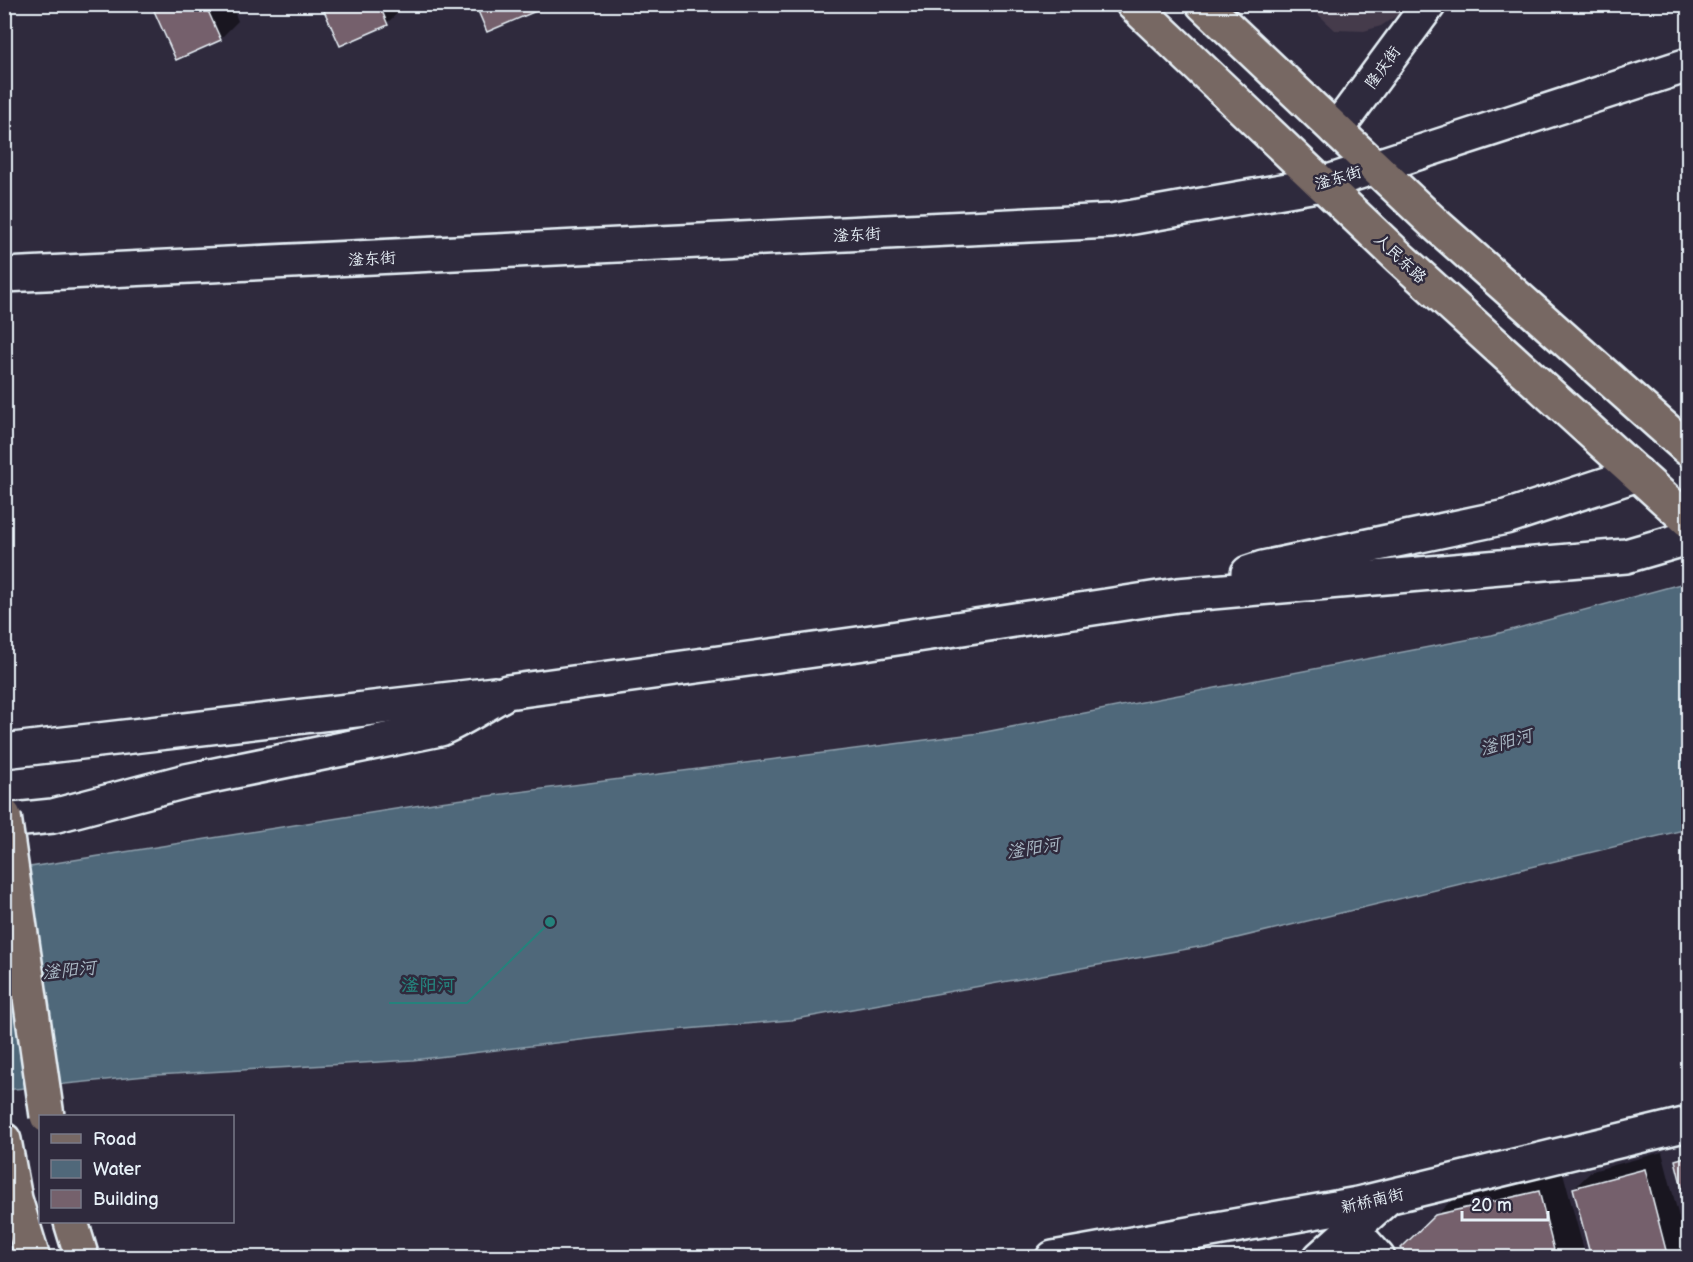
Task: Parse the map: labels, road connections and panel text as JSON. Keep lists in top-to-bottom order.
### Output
{
  "streets": {
    "main road": ["人民东路"],
    "street": ["隆庆街", "滏东街", "新桥南街"]
  },
  "crossings": [
    ["滏东街", "人民东路"]
  ],
  "water": ["滏阳河"],
  "places": ["滏阳河"],
  "legend": ["Road", "Water", "Building"],
  "scale_bar": "20 m"
}
